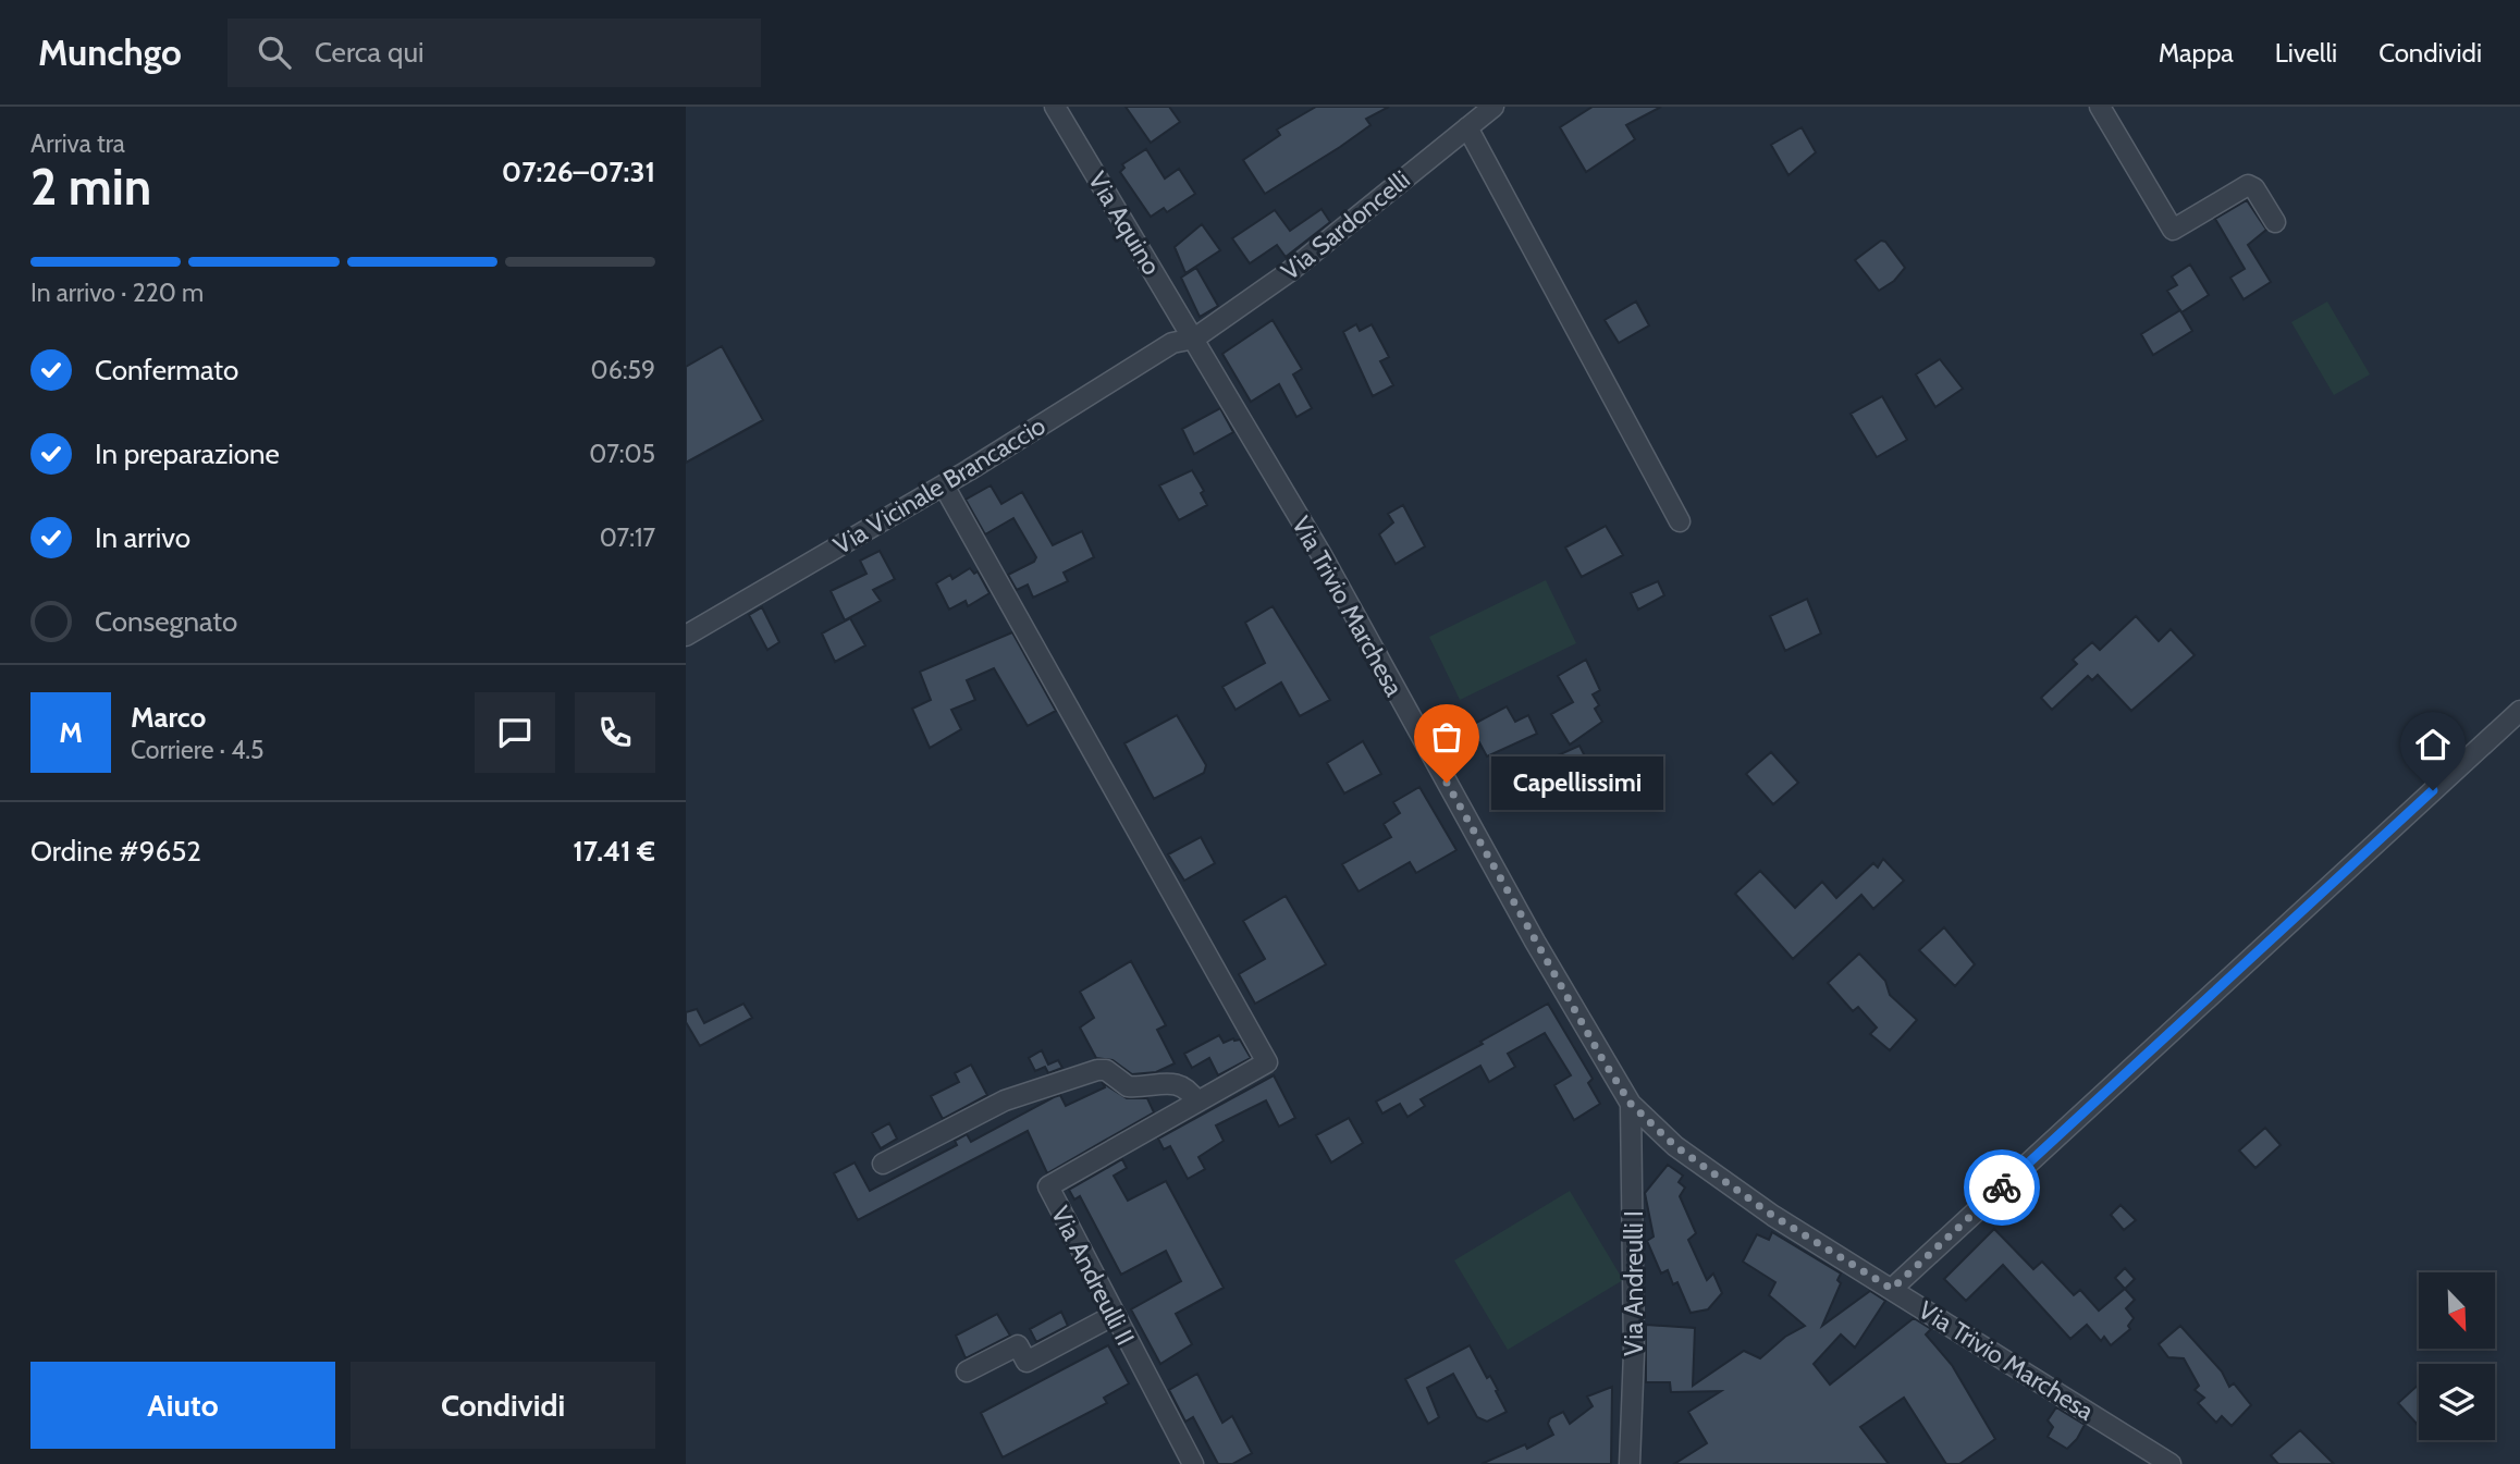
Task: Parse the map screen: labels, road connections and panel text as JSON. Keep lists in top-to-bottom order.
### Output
{
  "streets": {
    "street": [
      "Via Aquino",
      "Via Sardoncelli",
      "Via Vicinale Brancaccio",
      "Via Trivio Marchesa",
      "Via Andreulli II",
      "Via Andreulli I"
    ]
  },
  "crossings": [
    ["Via Aquino", "Via Sardoncelli"],
    ["Via Aquino", "Via Vicinale Brancaccio"],
    ["Via Aquino", "Via Trivio Marchesa"],
    ["Via Sardoncelli", "Via Vicinale Brancaccio"],
    ["Via Sardoncelli", "Via Trivio Marchesa"],
    ["Via Vicinale Brancaccio", "Via Trivio Marchesa"],
    ["Via Vicinale Brancaccio", "Via Andreulli II"],
    ["Via Trivio Marchesa", "Via Andreulli I"]
  ],
  "places": ["Capellissimi"],
  "north": "bottom right",
  "page": {
    "header": "Munchgo",
    "search": "Cerca qui",
    "nav": ["Mappa", "Livelli", "Condividi"],
    "heading": ["2 min", "Arriva tra", "07:26–07:31"],
    "panel": [
      "Marco",
      "Corriere · 4.5",
      "Ordine #9652",
      "17.41 €"
    ],
    "bar": "In arrivo · 220 m",
    "list": [
      ["Confermato", "06:59"],
      ["In preparazione", "07:05"],
      ["In arrivo", "07:17"],
      "Consegnato"
    ],
    "round": "M",
    "bubble": "Capellissimi",
    "buttons": ["Aiuto", "Condividi"]
  }
}
